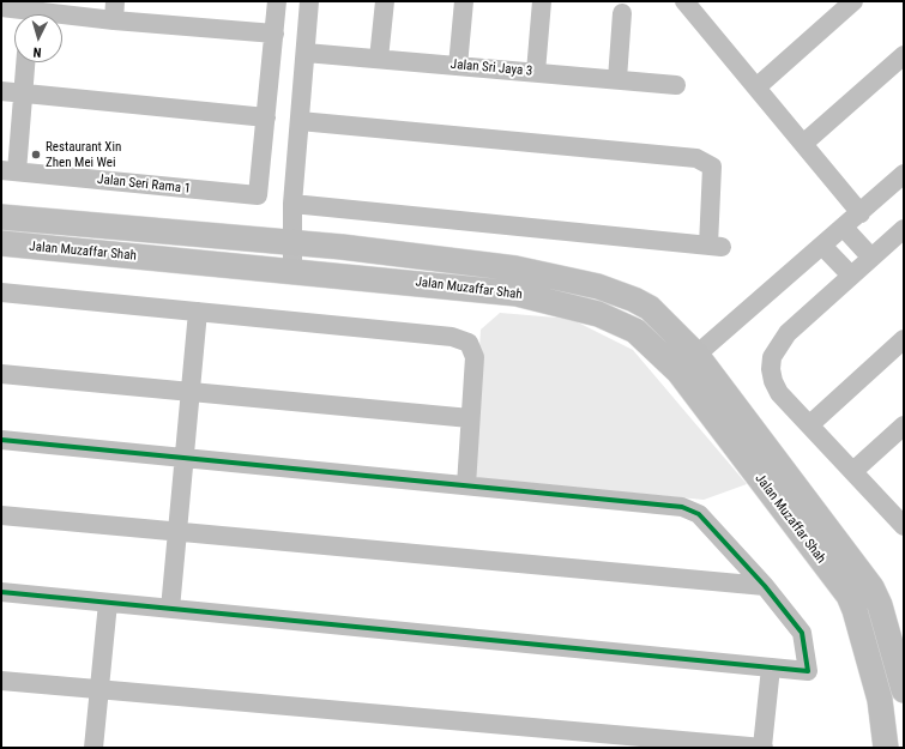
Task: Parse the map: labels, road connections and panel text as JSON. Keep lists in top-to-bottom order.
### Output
{
  "streets": {
    "main road": ["Jalan Muzaffar Shah"],
    "street": ["Jalan Sri Jaya 3", "Jalan Seri Rama 1"]
  },
  "places": ["Restaurant Xin Zhen Mei Wei"],
  "north": "bottom"
}
